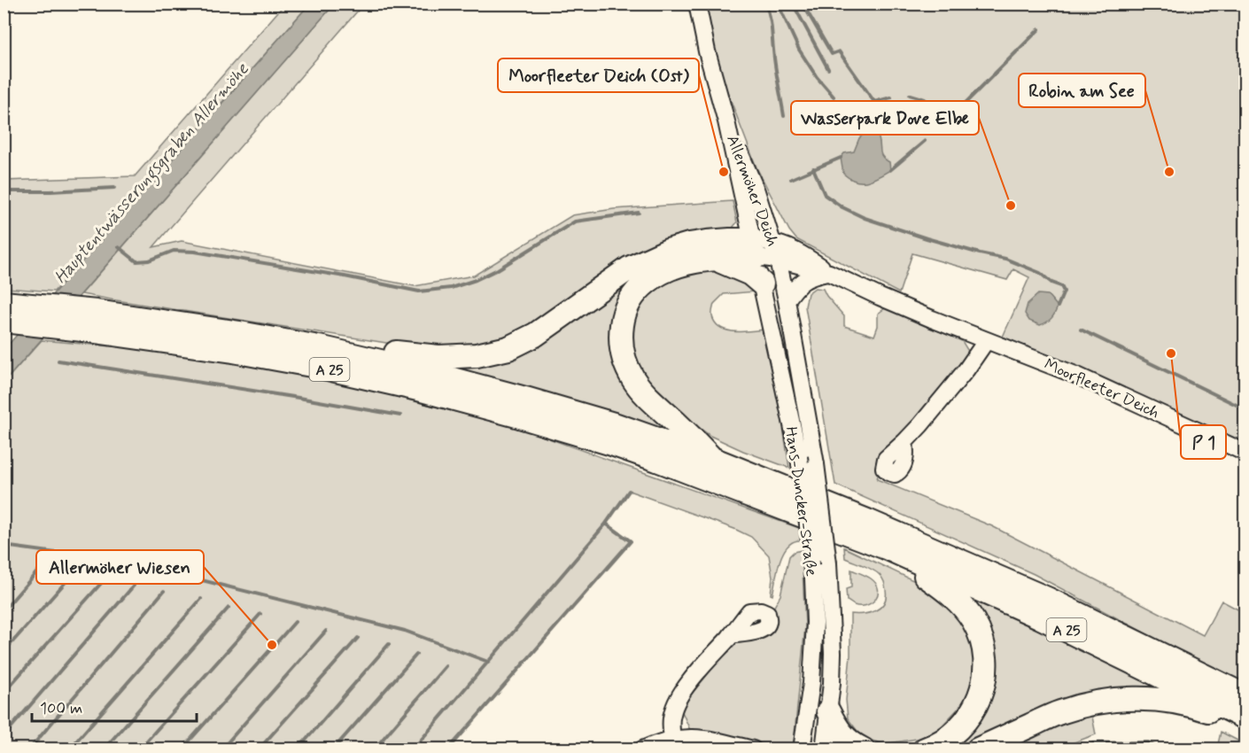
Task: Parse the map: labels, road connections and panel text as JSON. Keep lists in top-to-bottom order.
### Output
{
  "streets": {
    "highway": ["A 25"],
    "street": ["Allermöher Deich", "Moorfleeter Deich", "Hans-Duncker-Straße"]
  },
  "crossings": [
    ["Allermöher Deich", "Moorfleeter Deich"],
    ["Allermöher Deich", "Hans-Duncker-Straße"],
    ["Moorfleeter Deich", "Hans-Duncker-Straße"]
  ],
  "water": ["Hauptentwässerungsgraben Allermöhe"],
  "places": [
    "Moorfleeter Deich (Ost)",
    "Robin am See",
    "Wasserpark Dove Elbe",
    "P 1",
    "Allermöher Wiesen"
  ],
  "scale_bar": "100 m"
}
